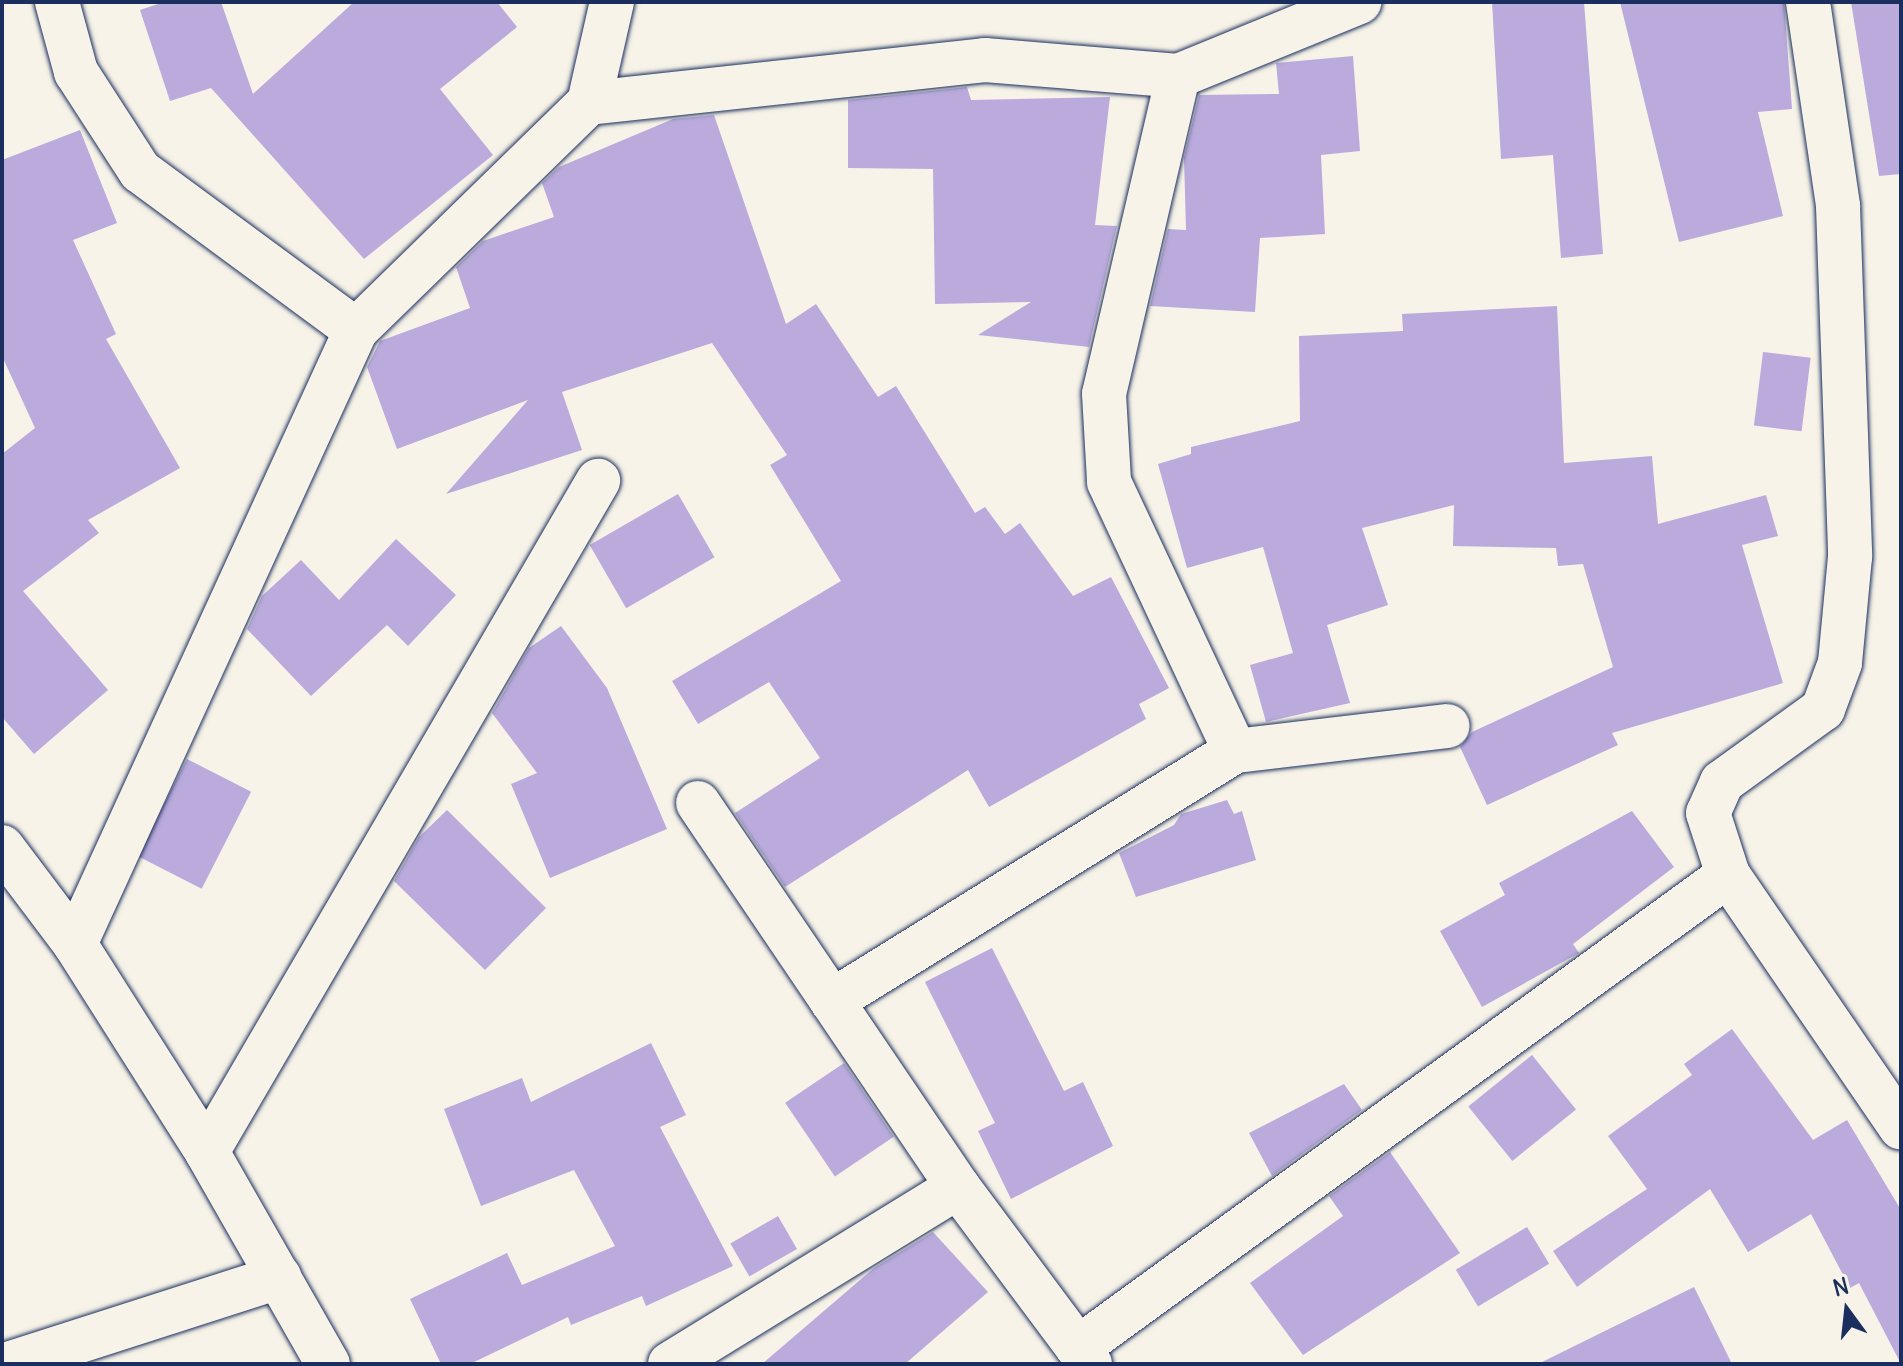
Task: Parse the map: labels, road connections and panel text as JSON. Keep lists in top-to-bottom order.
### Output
{
  "north": "top"
}
